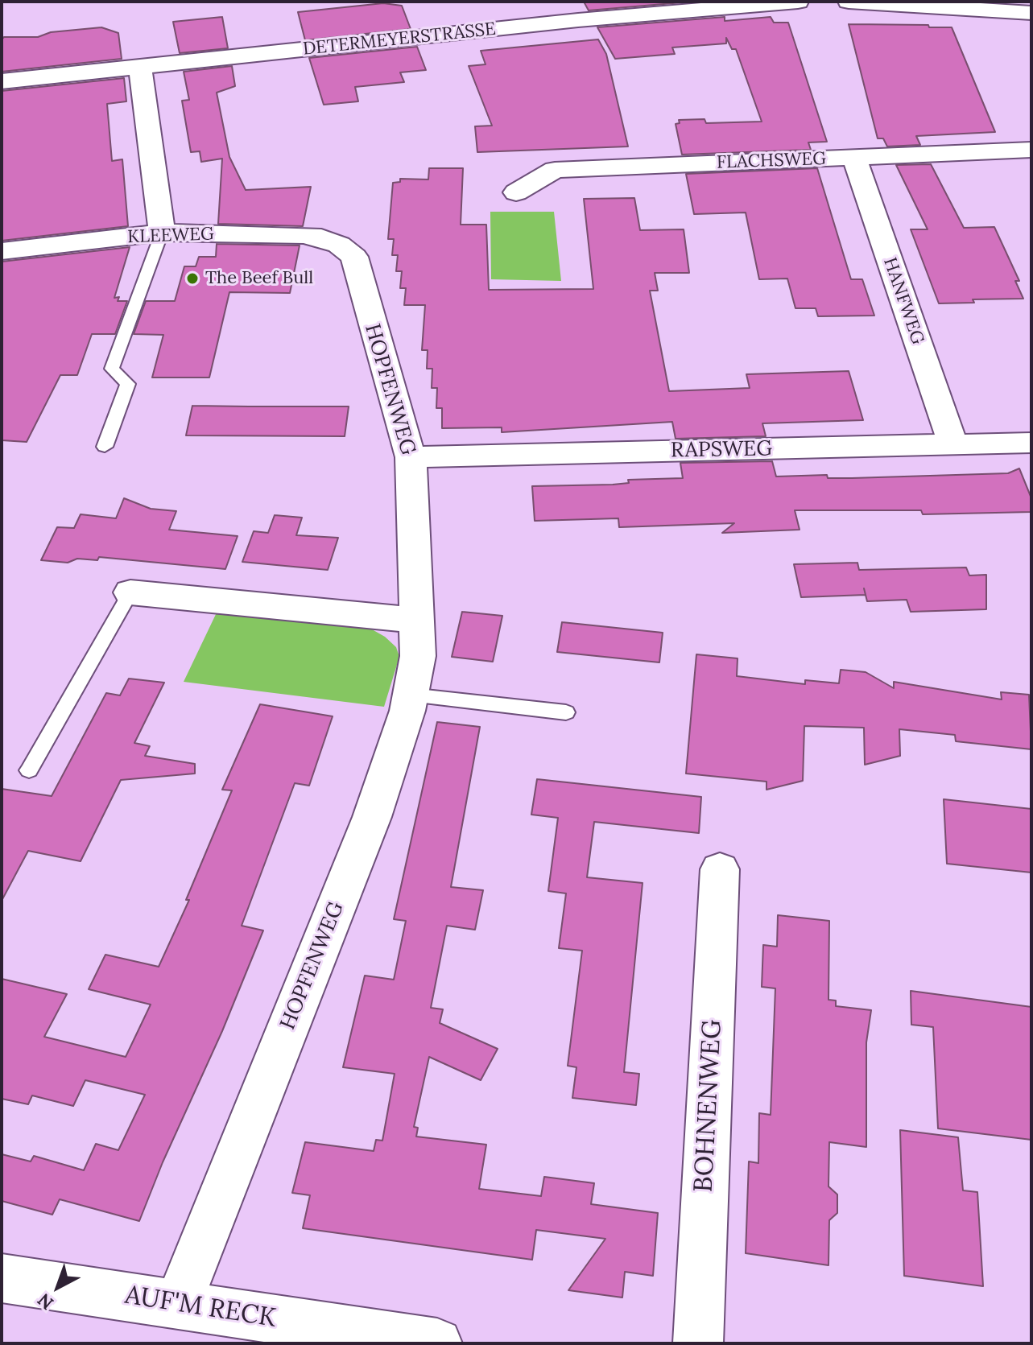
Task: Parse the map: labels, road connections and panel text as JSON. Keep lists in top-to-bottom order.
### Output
{
  "streets": {
    "street": [
      "DETERMEYERSTRASSE",
      "FLACHSWEG",
      "KLEEWEG",
      "HANFWEG",
      "HOPFENWEG",
      "RAPSWEG",
      "BOHNENWEG",
      "AUF'M RECK"
    ]
  },
  "crossings": [
    ["FLACHSWEG", "HANFWEG"],
    ["KLEEWEG", "HOPFENWEG"],
    ["HANFWEG", "RAPSWEG"],
    ["HOPFENWEG", "RAPSWEG"],
    ["HOPFENWEG", "AUF'M RECK"]
  ],
  "places": ["The Beef Bull"],
  "north": "bottom left"
}
